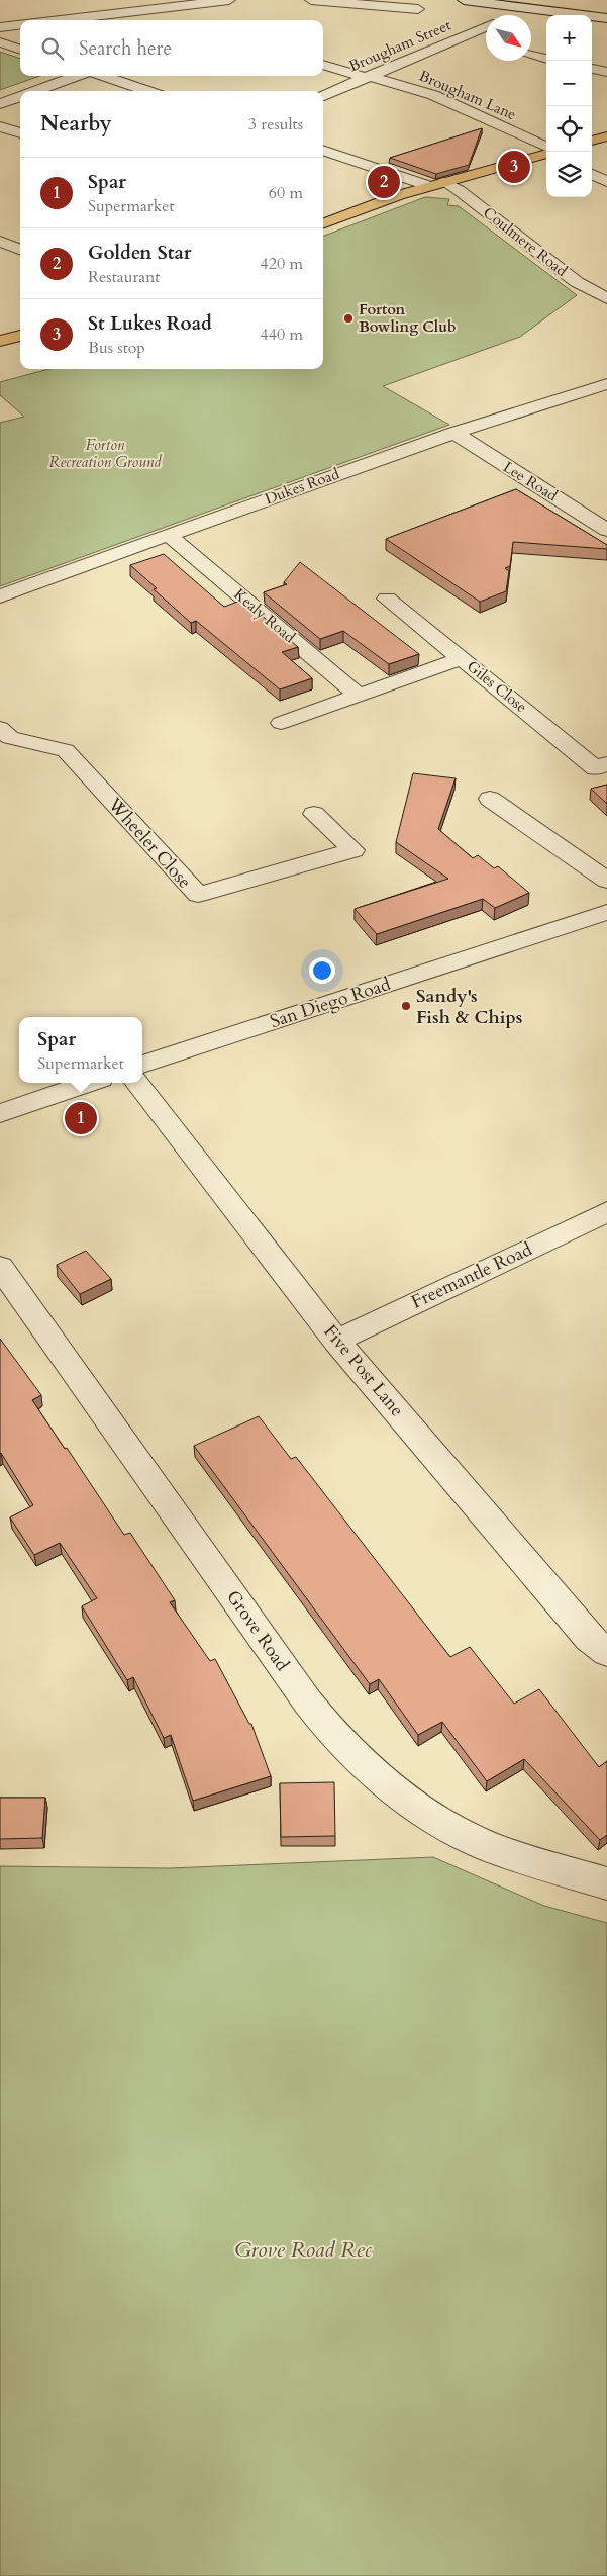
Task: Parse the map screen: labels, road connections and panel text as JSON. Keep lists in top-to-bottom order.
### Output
{
  "streets": {
    "street": [
      "Brougham Street",
      "Brougham Lane",
      "Coulmere Road",
      "Lee Road",
      "Dukes Road",
      "Kealy Road",
      "Giles Close",
      "Wheeler Close",
      "San Diego Road",
      "Freemantle Road",
      "Five Post Lane",
      "Grove Road"
    ]
  },
  "crossings": [
    ["Brougham Street", "Brougham Lane"],
    ["Lee Road", "Dukes Road"],
    ["Dukes Road", "Kealy Road"],
    ["Freemantle Road", "Five Post Lane"]
  ],
  "parks": ["Forton Recreation Ground", "Grove Road Rec"],
  "places": ["Forton Bowling Club", "Sandy's Fish & Chips"],
  "north": "bottom right",
  "page": {
    "map_buttons": ["+", "−"],
    "search": "Search here",
    "heading": ["Nearby", "3 results"],
    "pins": ["3", "2", "1"],
    "list": [
      {
        "mark": "1",
        "name": "Spar",
        "note": "Supermarket",
        "value": "60 m"
      },
      {
        "mark": "2",
        "name": "Golden Star",
        "note": "Restaurant",
        "value": "420 m"
      },
      {
        "mark": "3",
        "name": "St Lukes Road",
        "note": "Bus stop",
        "value": "440 m"
      }
    ],
    "popup": ["Spar", "Supermarket"]
  }
}
